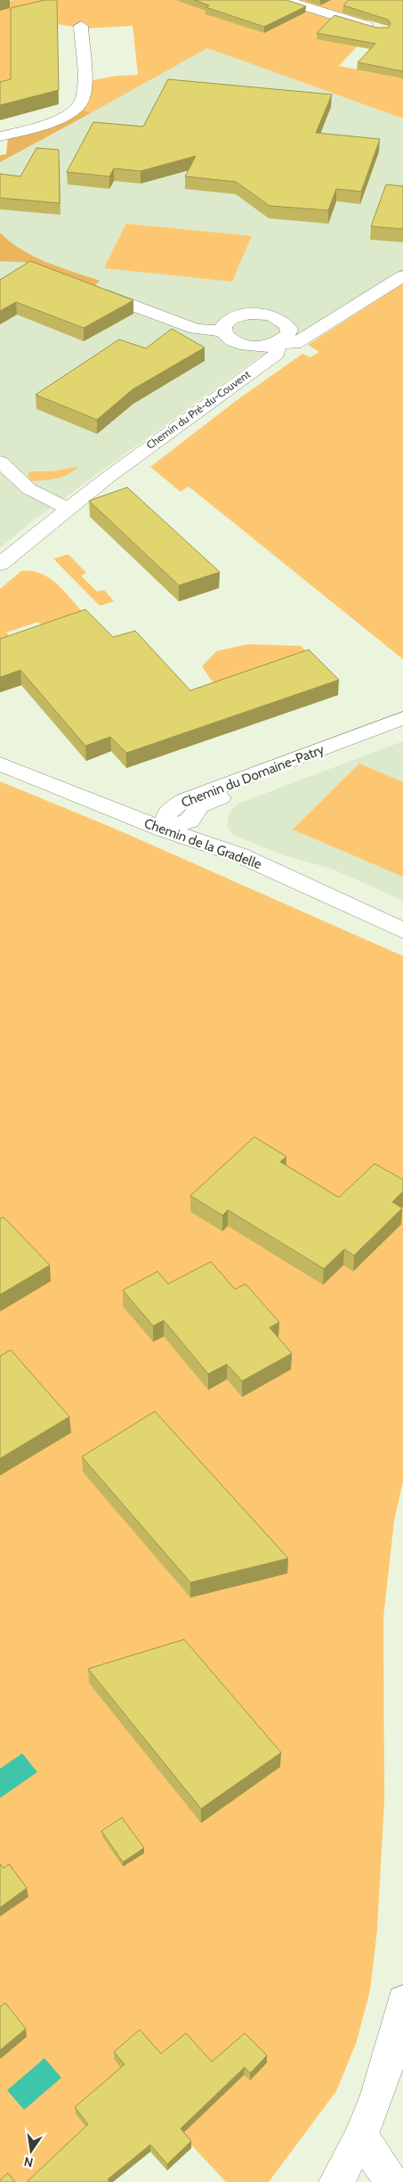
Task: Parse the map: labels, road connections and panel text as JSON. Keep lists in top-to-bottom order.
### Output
{
  "streets": {
    "street": ["Chemin du Pré-du-Couvent", "Chemin du Domaine-Patry", "Chemin de la Gradelle"]
  },
  "crossings": [
    ["Chemin du Domaine-Patry", "Chemin de la Gradelle"]
  ],
  "north": "bottom"
}
